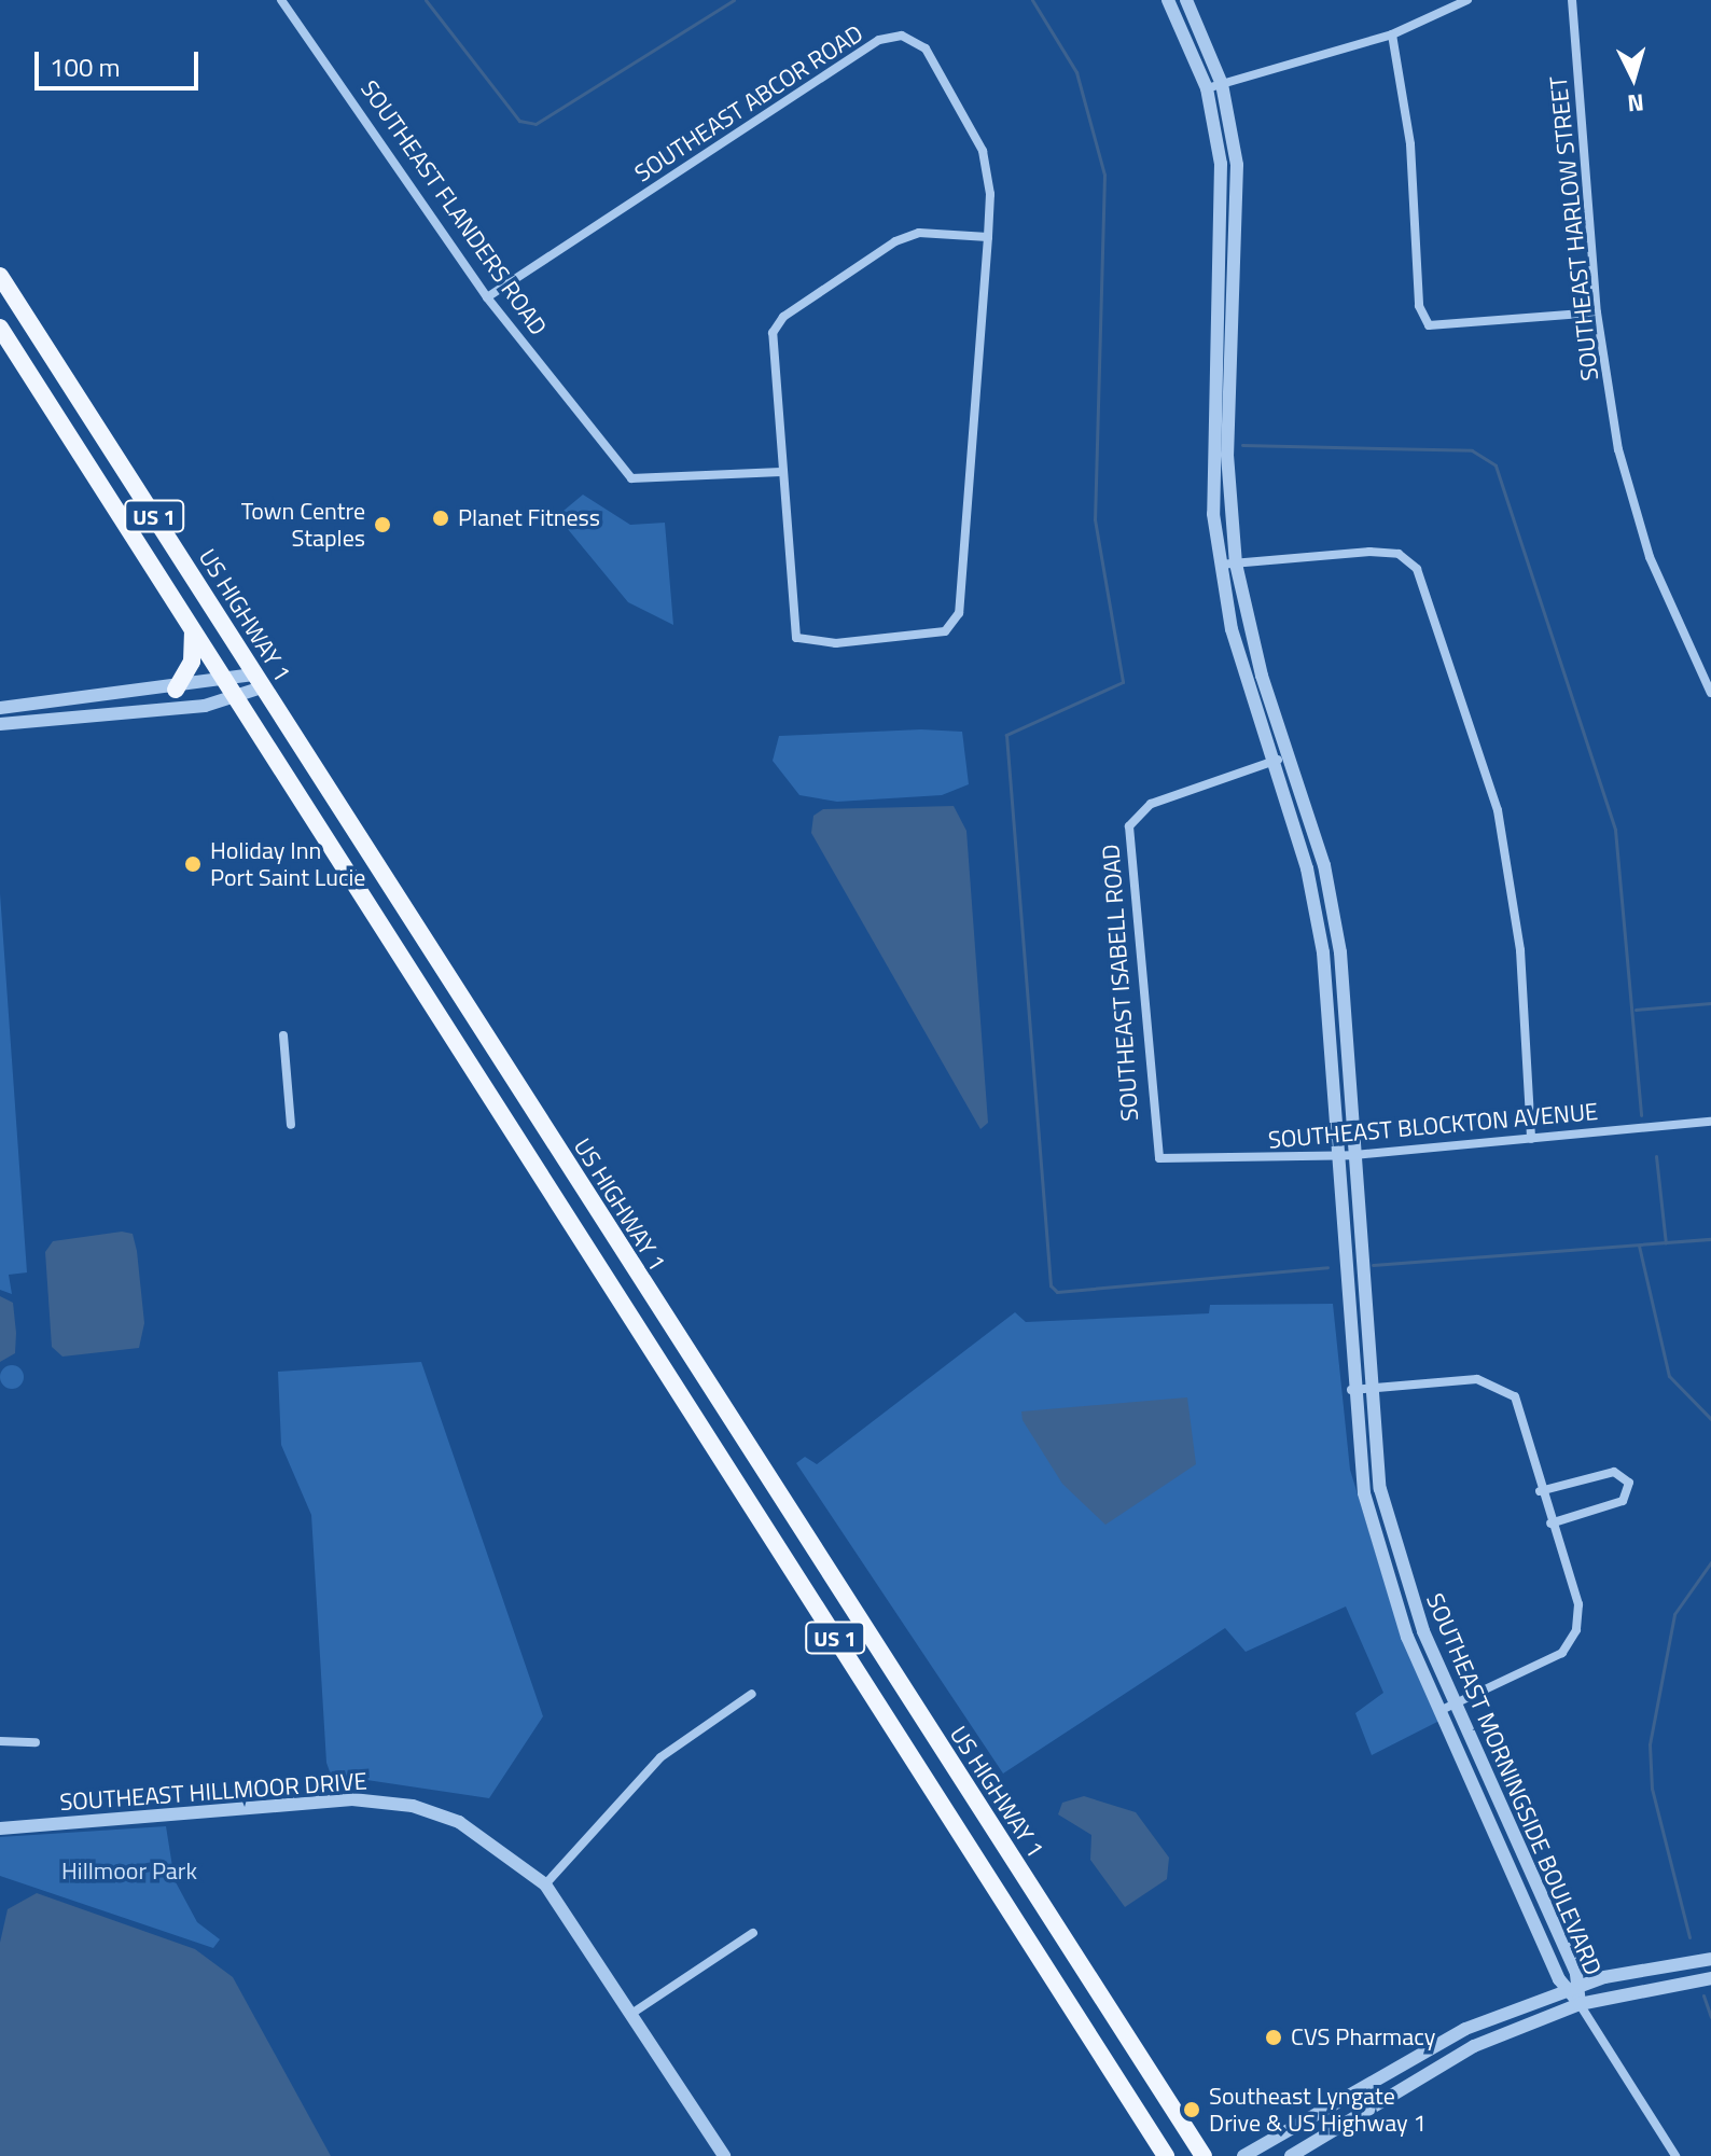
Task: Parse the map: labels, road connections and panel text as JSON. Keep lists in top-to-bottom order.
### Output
{
  "streets": {
    "main road": ["US 1", "US HIGHWAY 1"],
    "street": [
      "SOUTHEAST ABCOR ROAD",
      "SOUTHEAST FLANDERS ROAD",
      "SOUTHEAST HARLOW STREET",
      "SOUTHEAST ISABELL ROAD",
      "SOUTHEAST BLOCKTON AVENUE",
      "SOUTHEAST MORNINGSIDE BOULEVARD",
      "SOUTHEAST HILLMOOR DRIVE"
    ]
  },
  "crossings": [
    ["SOUTHEAST ABCOR ROAD", "SOUTHEAST FLANDERS ROAD"],
    ["SOUTHEAST ISABELL ROAD", "SOUTHEAST BLOCKTON AVENUE"],
    ["SOUTHEAST ISABELL ROAD", "SOUTHEAST MORNINGSIDE BOULEVARD"],
    ["SOUTHEAST BLOCKTON AVENUE", "SOUTHEAST MORNINGSIDE BOULEVARD"]
  ],
  "parks": ["Hillmoor Park"],
  "places": [
    "Planet Fitness",
    "Town Centre Staples",
    "Holiday Inn Port Saint Lucie",
    "CVS Pharmacy",
    "Southeast Lyngate Drive & US Highway 1"
  ],
  "scale_bar": "100 m",
  "north": "bottom"
}
